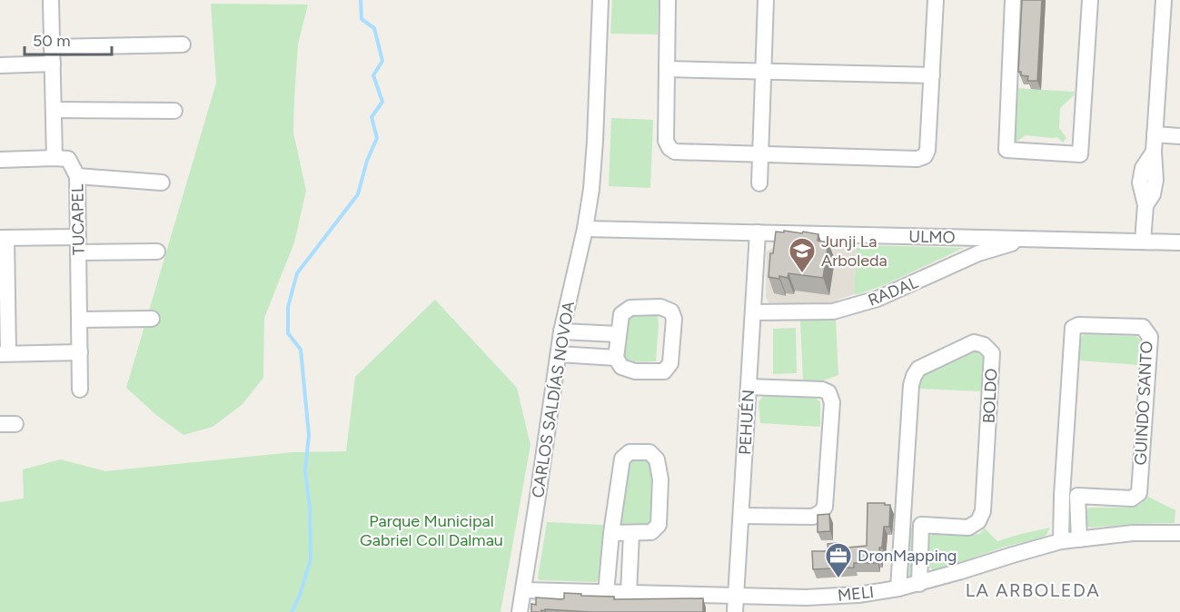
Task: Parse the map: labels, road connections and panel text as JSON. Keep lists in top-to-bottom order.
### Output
{
  "streets": {
    "street": [
      "TUCAPEL",
      "ULMO",
      "RADAL",
      "BOLDO",
      "CARLOS SALDÍAS NOVOA",
      "GUINDO SANTO",
      "PEHUÉN",
      "MELI"
    ]
  },
  "crossings": [
    ["ULMO", "RADAL"],
    ["ULMO", "CARLOS SALDÍAS NOVOA"],
    ["ULMO", "PEHUÉN"],
    ["RADAL", "PEHUÉN"],
    ["BOLDO", "MELI"],
    ["CARLOS SALDÍAS NOVOA", "MELI"],
    ["GUINDO SANTO", "MELI"],
    ["PEHUÉN", "MELI"]
  ],
  "districts": ["LA ARBOLEDA"],
  "parks": ["Parque Municipal Gabriel Coll Dalmau"],
  "places": {
    "school or university": ["Junji La Arboleda"],
    "office": ["DronMapping"]
  },
  "scale_bar": "50 m"
}
